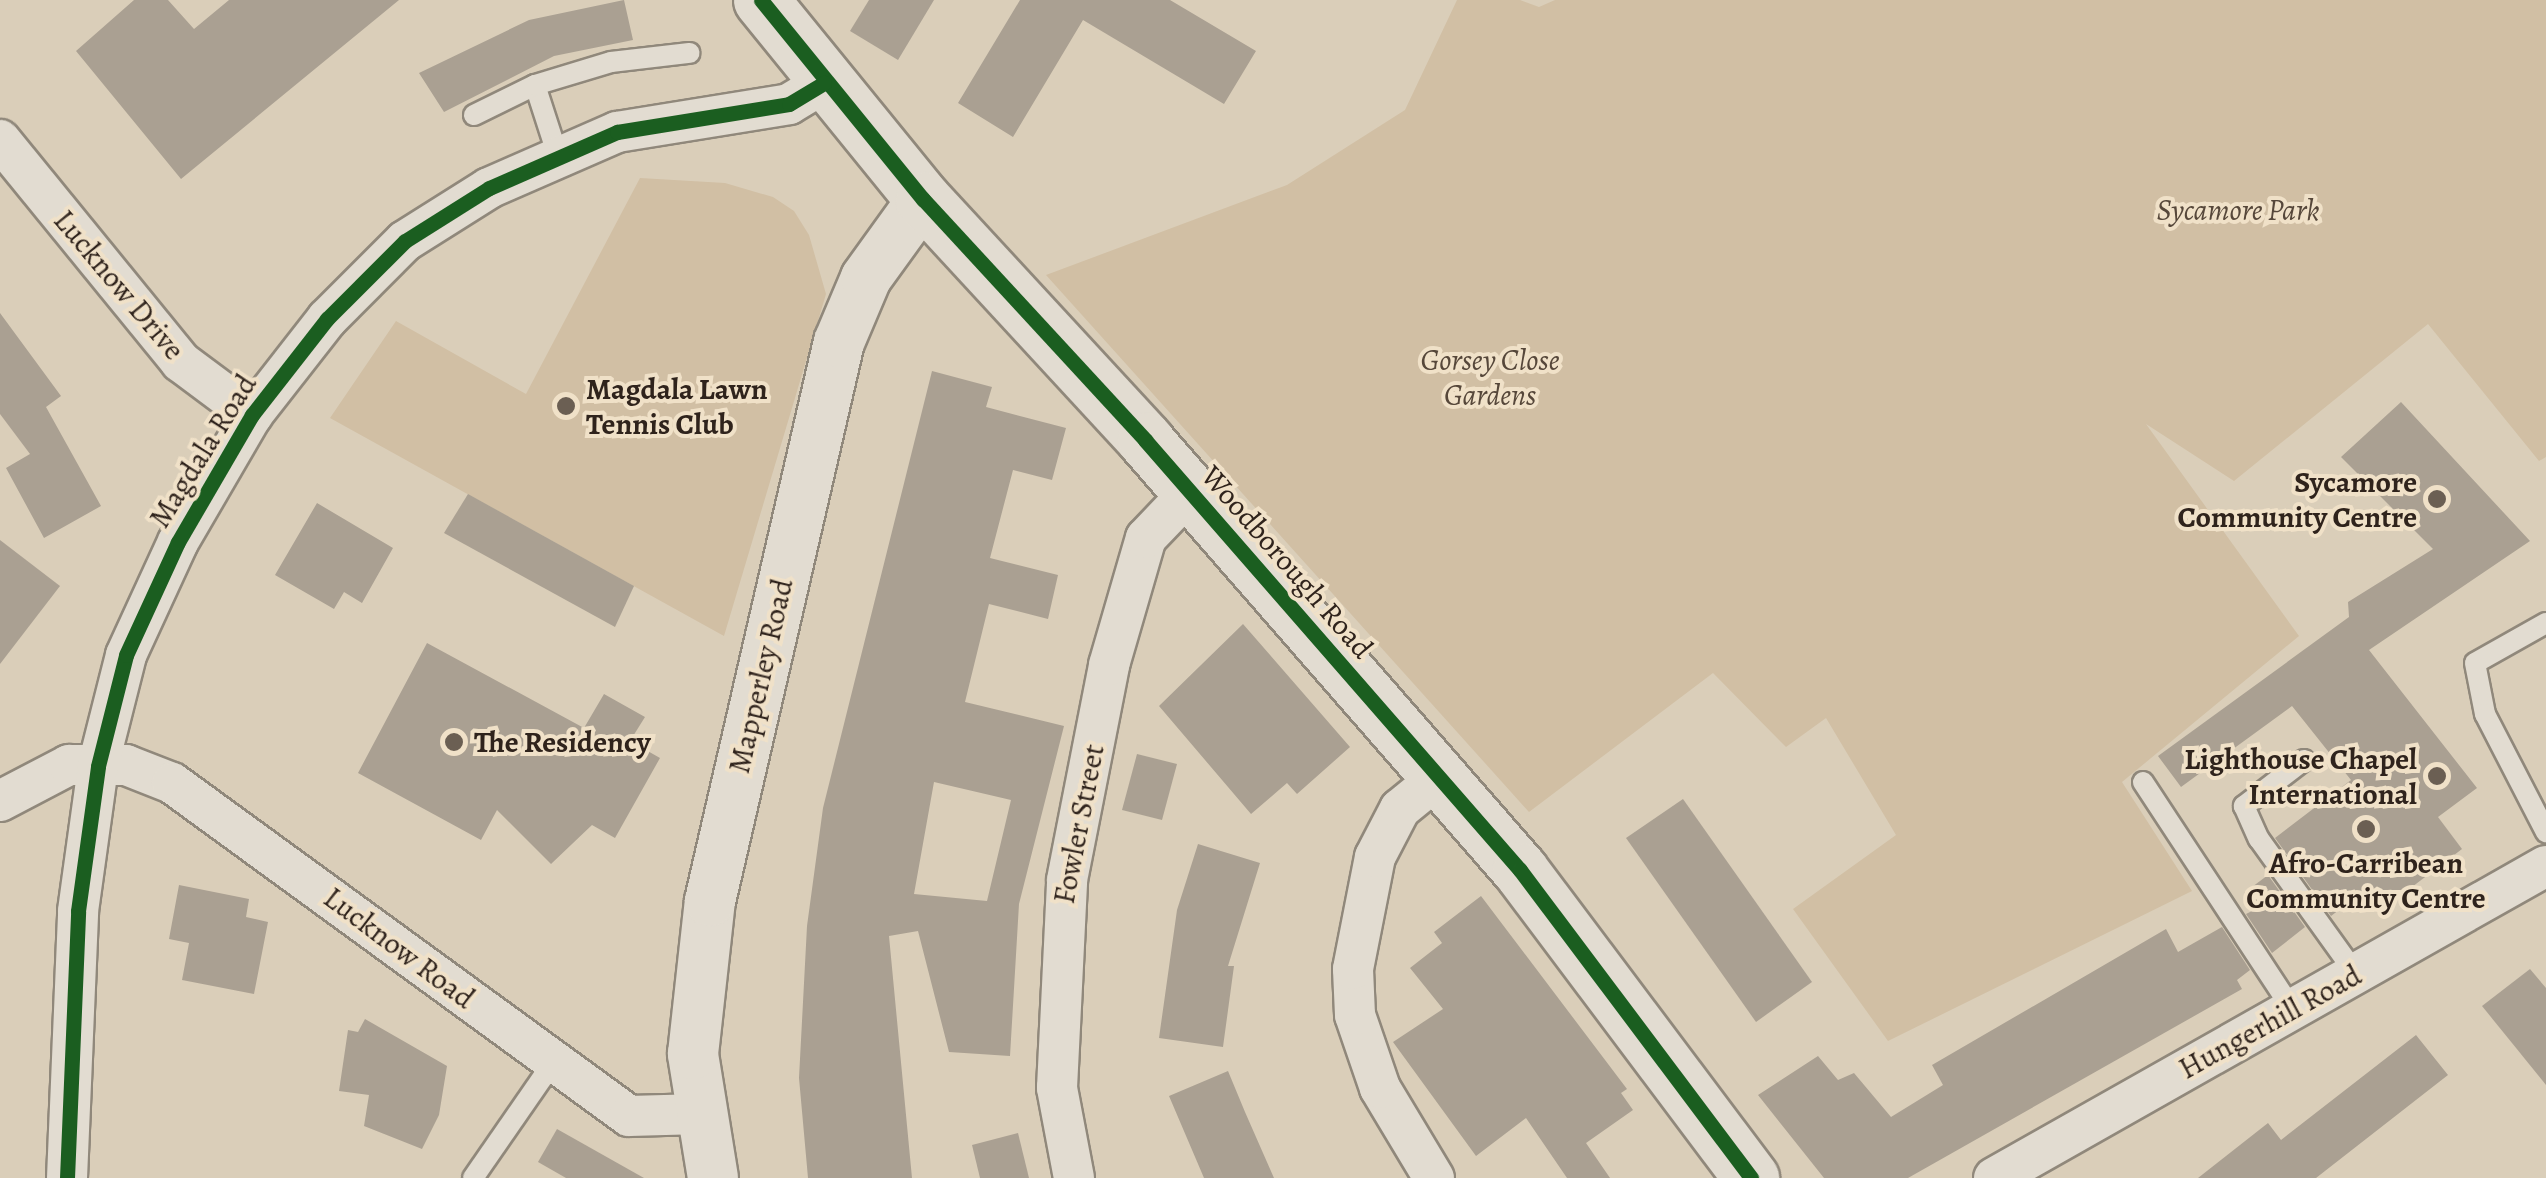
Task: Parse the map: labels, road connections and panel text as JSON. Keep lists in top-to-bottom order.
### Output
{
  "streets": {
    "main road": ["Woodborough Road"],
    "street": [
      "Lucknow Drive",
      "Magdala Road",
      "Mapperley Road",
      "Fowler Street",
      "Lucknow Road",
      "Hungerhill Road"
    ]
  },
  "crossings": [
    ["Lucknow Drive", "Magdala Road"],
    ["Magdala Road", "Woodborough Road"],
    ["Magdala Road", "Lucknow Road"],
    ["Woodborough Road", "Mapperley Road"],
    ["Woodborough Road", "Fowler Street"],
    ["Mapperley Road", "Lucknow Road"]
  ],
  "parks": ["Sycamore Park", "Gorsey Close Gardens"],
  "places": [
    "Magdala Lawn Tennis Club",
    "Sycamore Community Centre",
    "The Residency",
    "Lighthouse Chapel International",
    "Afro-Carribean Community Centre"
  ]
}
